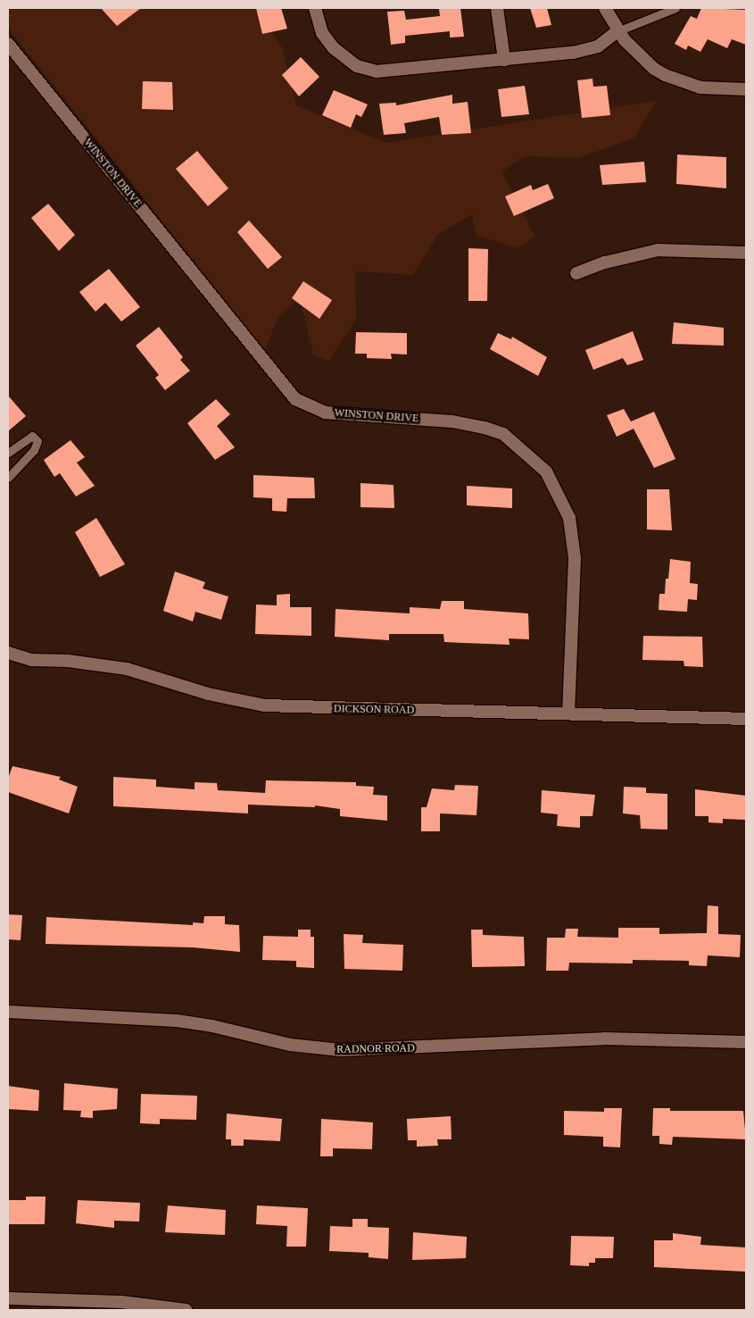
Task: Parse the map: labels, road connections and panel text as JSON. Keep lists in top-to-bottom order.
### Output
{
  "streets": {
    "street": ["WINSTON DRIVE", "DICKSON ROAD", "RADNOR ROAD"]
  },
  "crossings": [
    ["WINSTON DRIVE", "DICKSON ROAD"]
  ]
}
